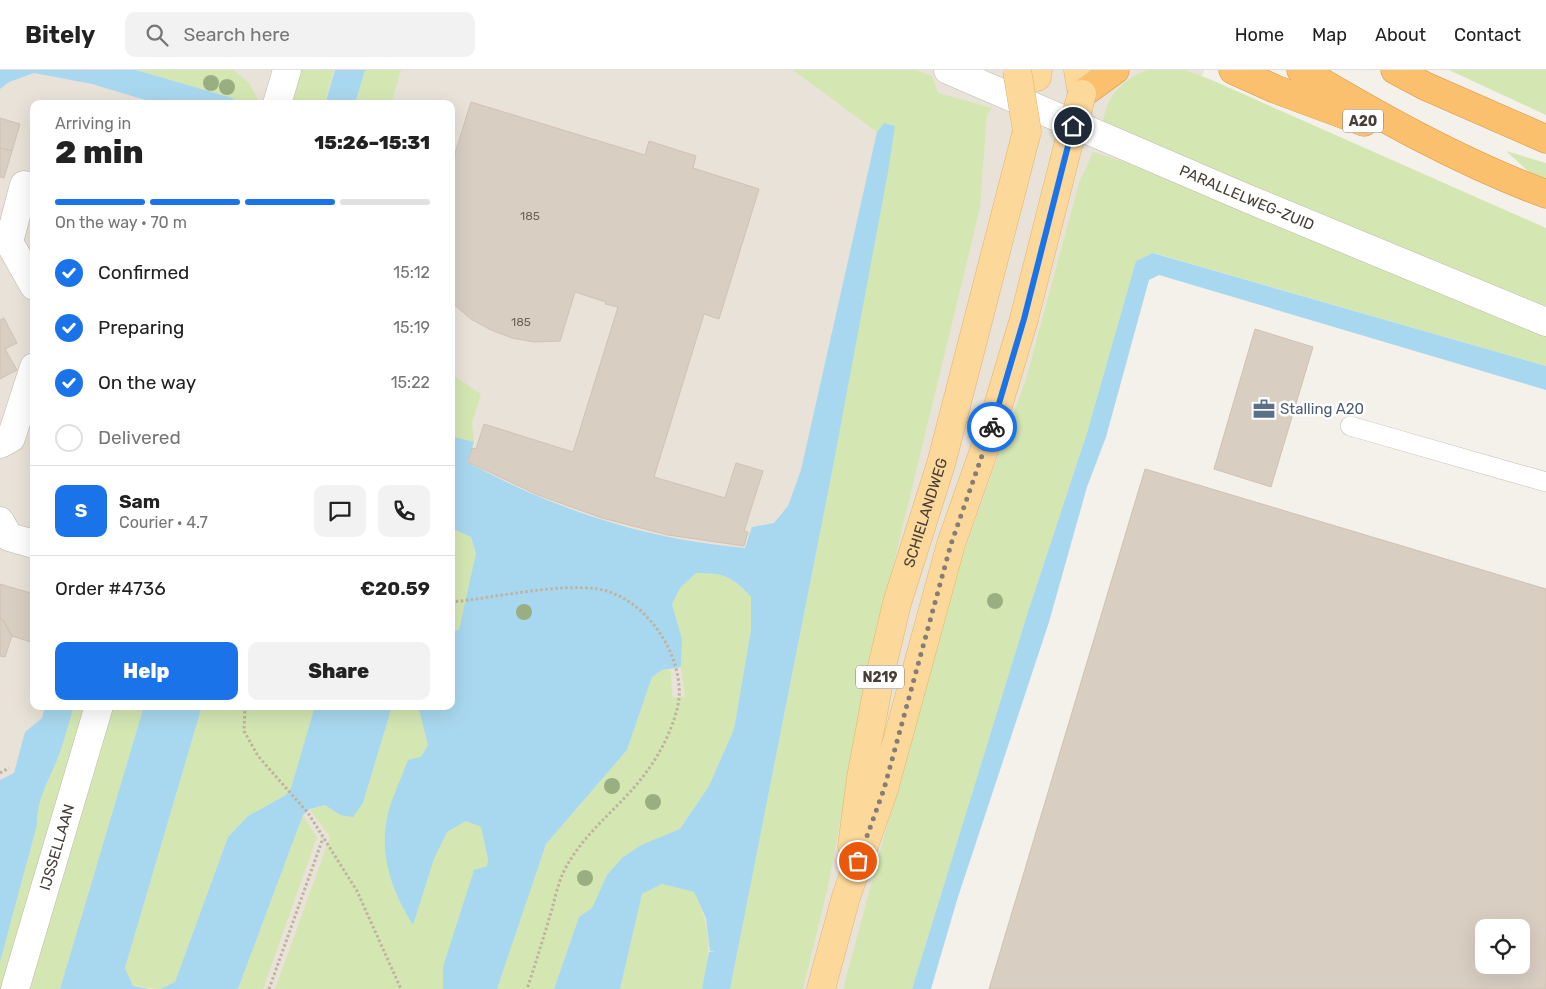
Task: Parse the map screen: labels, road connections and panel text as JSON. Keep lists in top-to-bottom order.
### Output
{
  "streets": {
    "highway": ["A20"],
    "main road": ["SCHIELANDWEG", "N219"],
    "street": ["PARALLELWEG-ZUID", "IJSSELLAAN"]
  },
  "places": {
    "office": ["Stalling A20"]
  },
  "house_numbers": ["185", "185"],
  "page": {
    "header": "Bitely",
    "search": "Search here",
    "nav": [
      "Home",
      "Map",
      "About",
      "Contact"
    ],
    "heading": ["2 min", "Arriving in", "15:26–15:31"],
    "panel": [
      "Sam",
      "Courier · 4.7",
      "Order #4736",
      "€20.59"
    ],
    "bar": "On the way · 70 m",
    "list": [
      ["Confirmed", "15:12"],
      ["Preparing", "15:19"],
      ["On the way", "15:22"],
      "Delivered"
    ],
    "round": "S",
    "buttons": ["Help", "Share"]
  }
}
